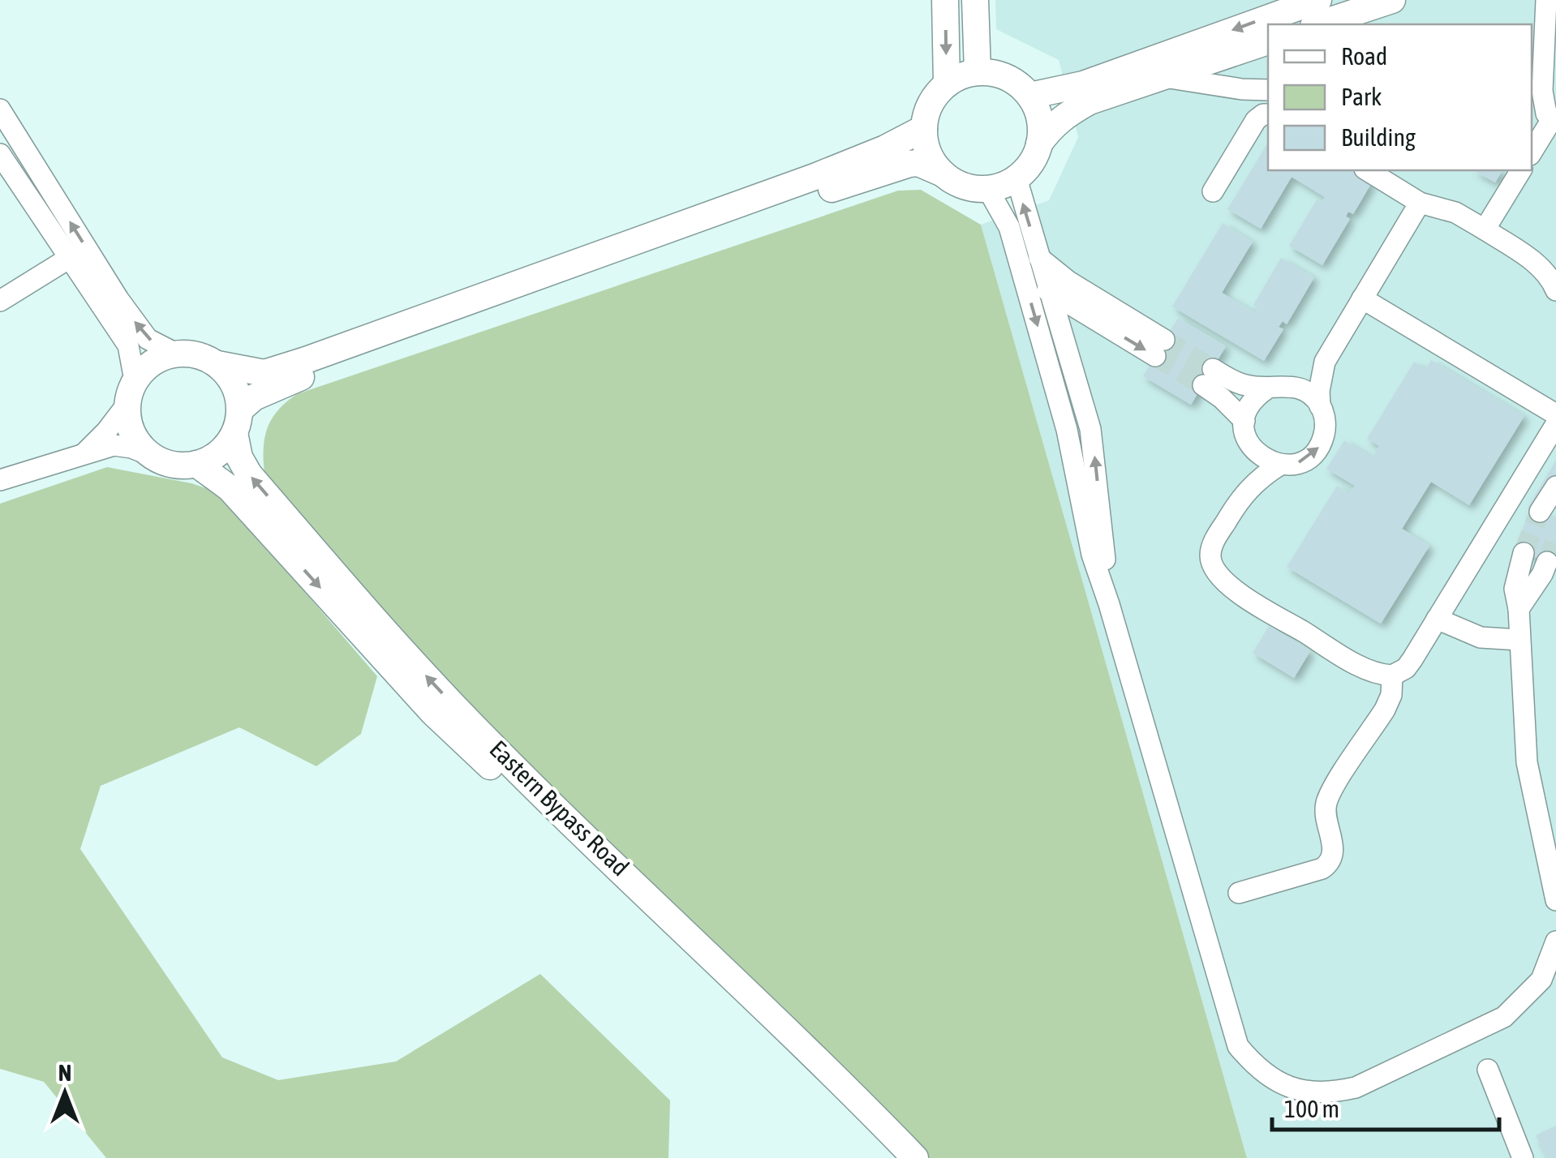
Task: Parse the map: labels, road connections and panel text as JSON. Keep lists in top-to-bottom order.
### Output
{
  "streets": {
    "main road": ["Eastern Bypass Road"]
  },
  "legend": ["Road", "Park", "Building"],
  "scale_bar": "100 m",
  "north": "top"
}
